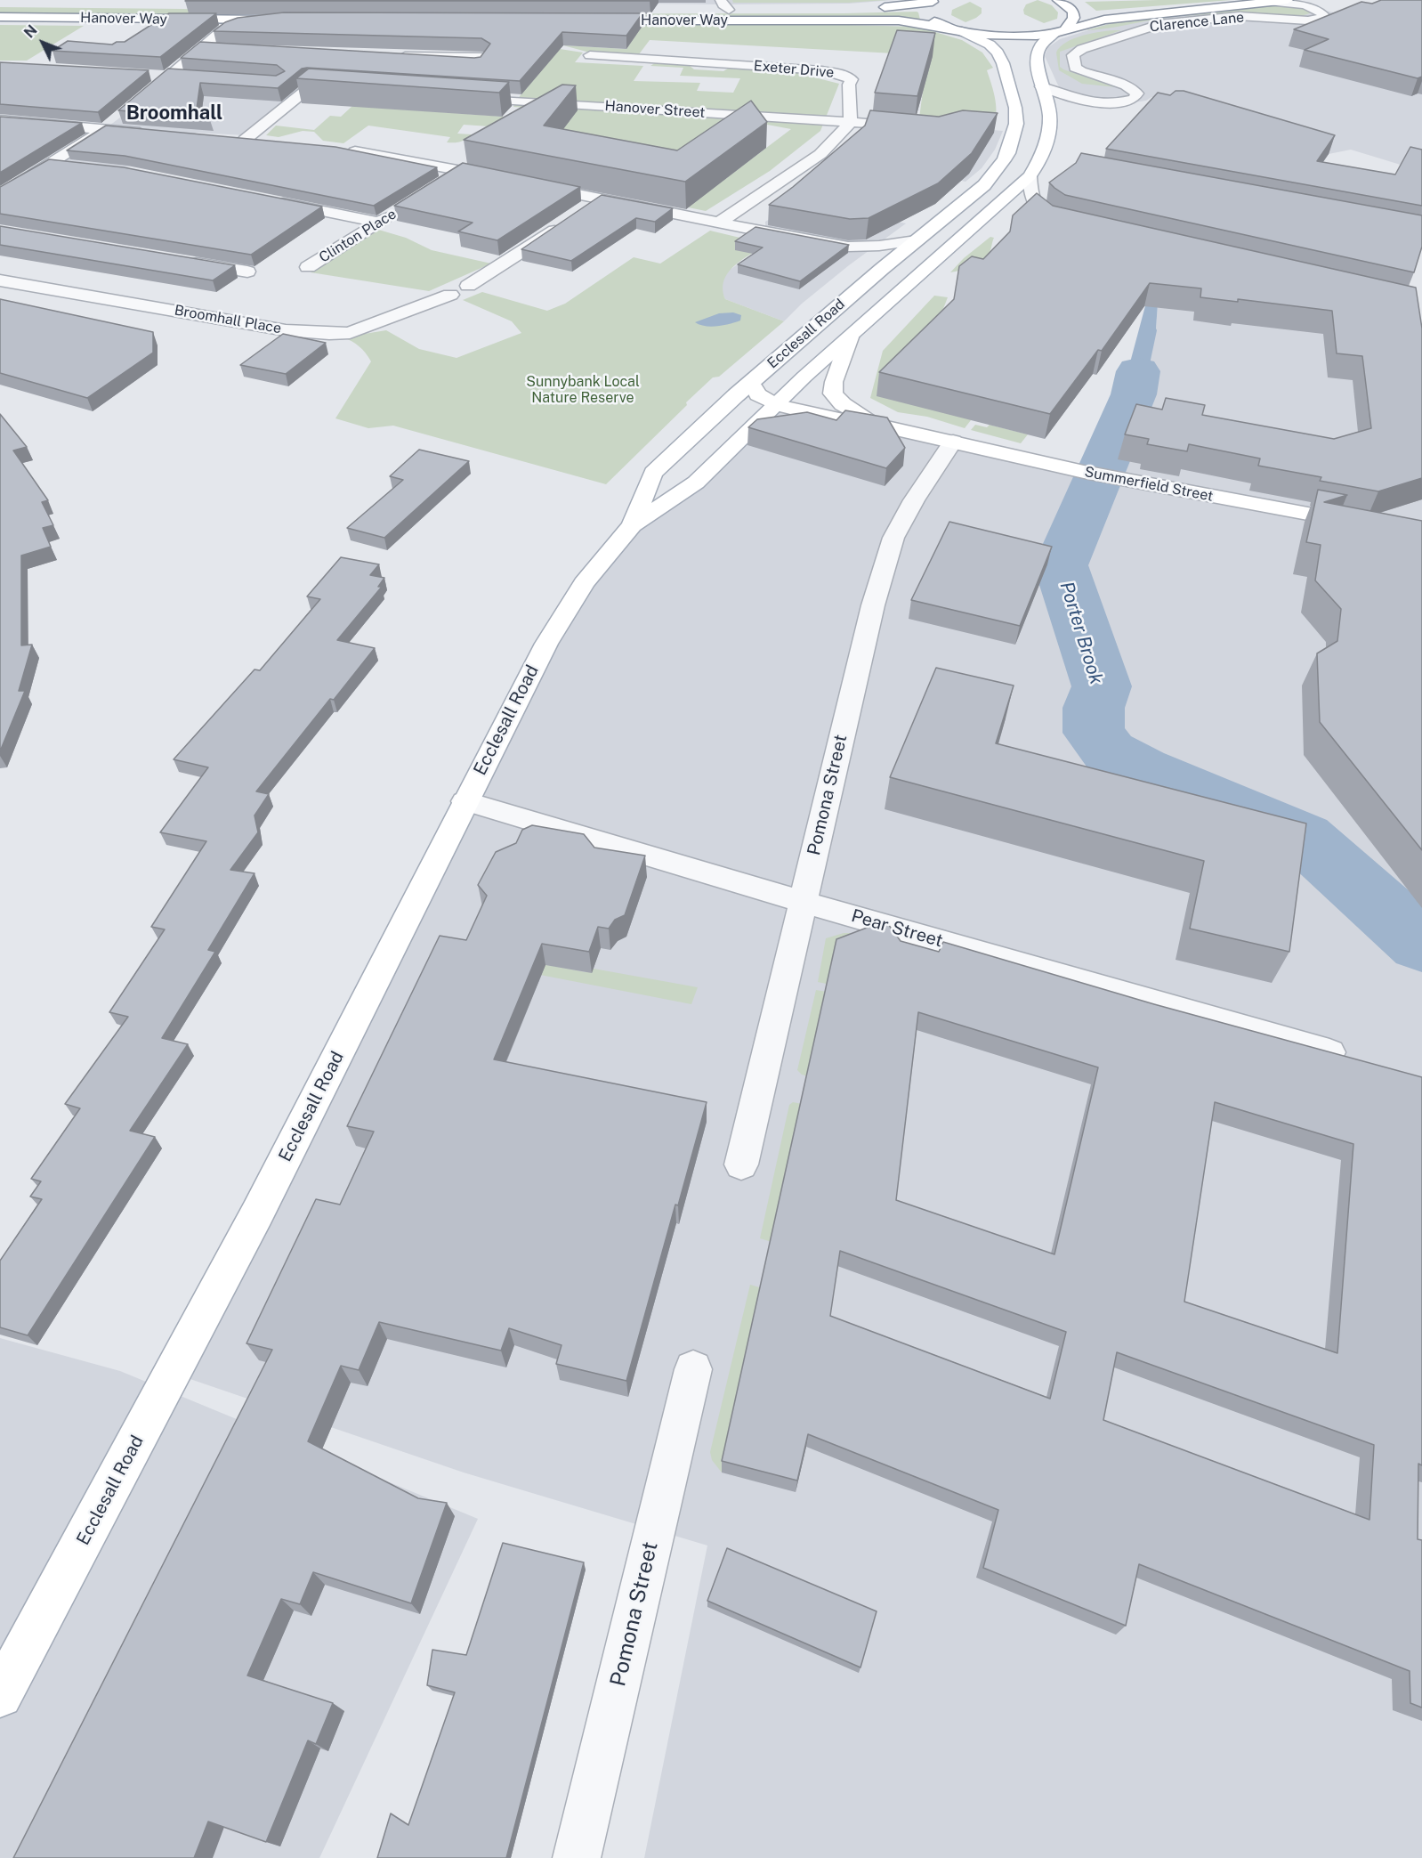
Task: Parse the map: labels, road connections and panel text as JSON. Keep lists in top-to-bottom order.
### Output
{
  "streets": {
    "main road": ["Hanover Way", "Ecclesall Road", "Summerfield Street"],
    "street": [
      "Clarence Lane",
      "Exeter Drive",
      "Hanover Street",
      "Clinton Place",
      "Broomhall Place",
      "Pomona Street",
      "Pear Street"
    ]
  },
  "crossings": [
    ["Hanover Way", "Clarence Lane"],
    ["Hanover Way", "Ecclesall Road"],
    ["Clarence Lane", "Ecclesall Road"],
    ["Exeter Drive", "Hanover Street"],
    ["Ecclesall Road", "Summerfield Street"],
    ["Ecclesall Road", "Pear Street"],
    ["Summerfield Street", "Pomona Street"],
    ["Pomona Street", "Pear Street"]
  ],
  "districts": ["Broomhall"],
  "water": ["Porter Brook"],
  "parks": ["Sunnybank Local Nature Reserve"],
  "north": "top left"
}
